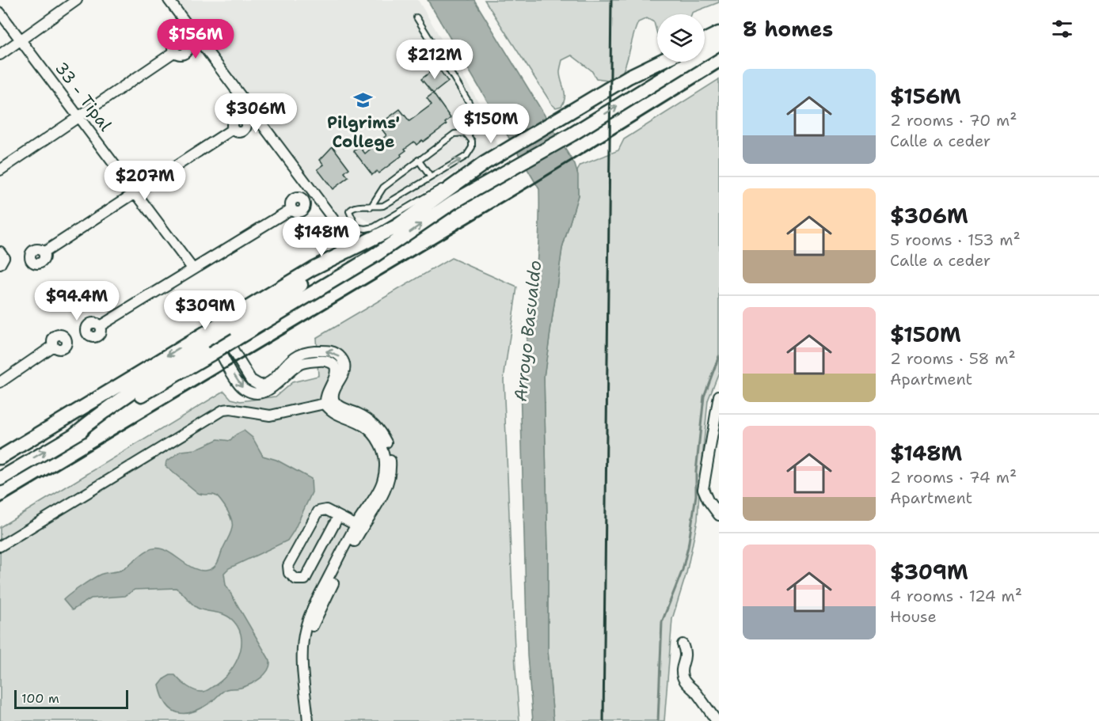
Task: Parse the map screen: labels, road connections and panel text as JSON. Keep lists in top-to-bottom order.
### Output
{
  "streets": {
    "street": ["33 - Tipal"]
  },
  "water": ["Arroyo Basualdo"],
  "places": {
    "school or university": ["Pilgrims' College"]
  },
  "scale_bar": "100 m",
  "page": {
    "heading": "8 homes",
    "price": [
      "$156M",
      "$212M",
      "$306M",
      "$150M",
      "$207M",
      "$148M",
      "$94.4M",
      "$309M"
    ],
    "list": [
      {
        "name": "$156M",
        "note": "2 rooms · 70 m² · Calle a ceder"
      },
      {
        "name": "$306M",
        "note": "5 rooms · 153 m² · Calle a ceder"
      },
      {
        "name": "$150M",
        "note": "2 rooms · 58 m² · Apartment"
      },
      {
        "name": "$148M",
        "note": "2 rooms · 74 m² · Apartment"
      },
      {
        "name": "$309M",
        "note": "4 rooms · 124 m² · House"
      }
    ],
    "scale": "100 m"
  }
}
